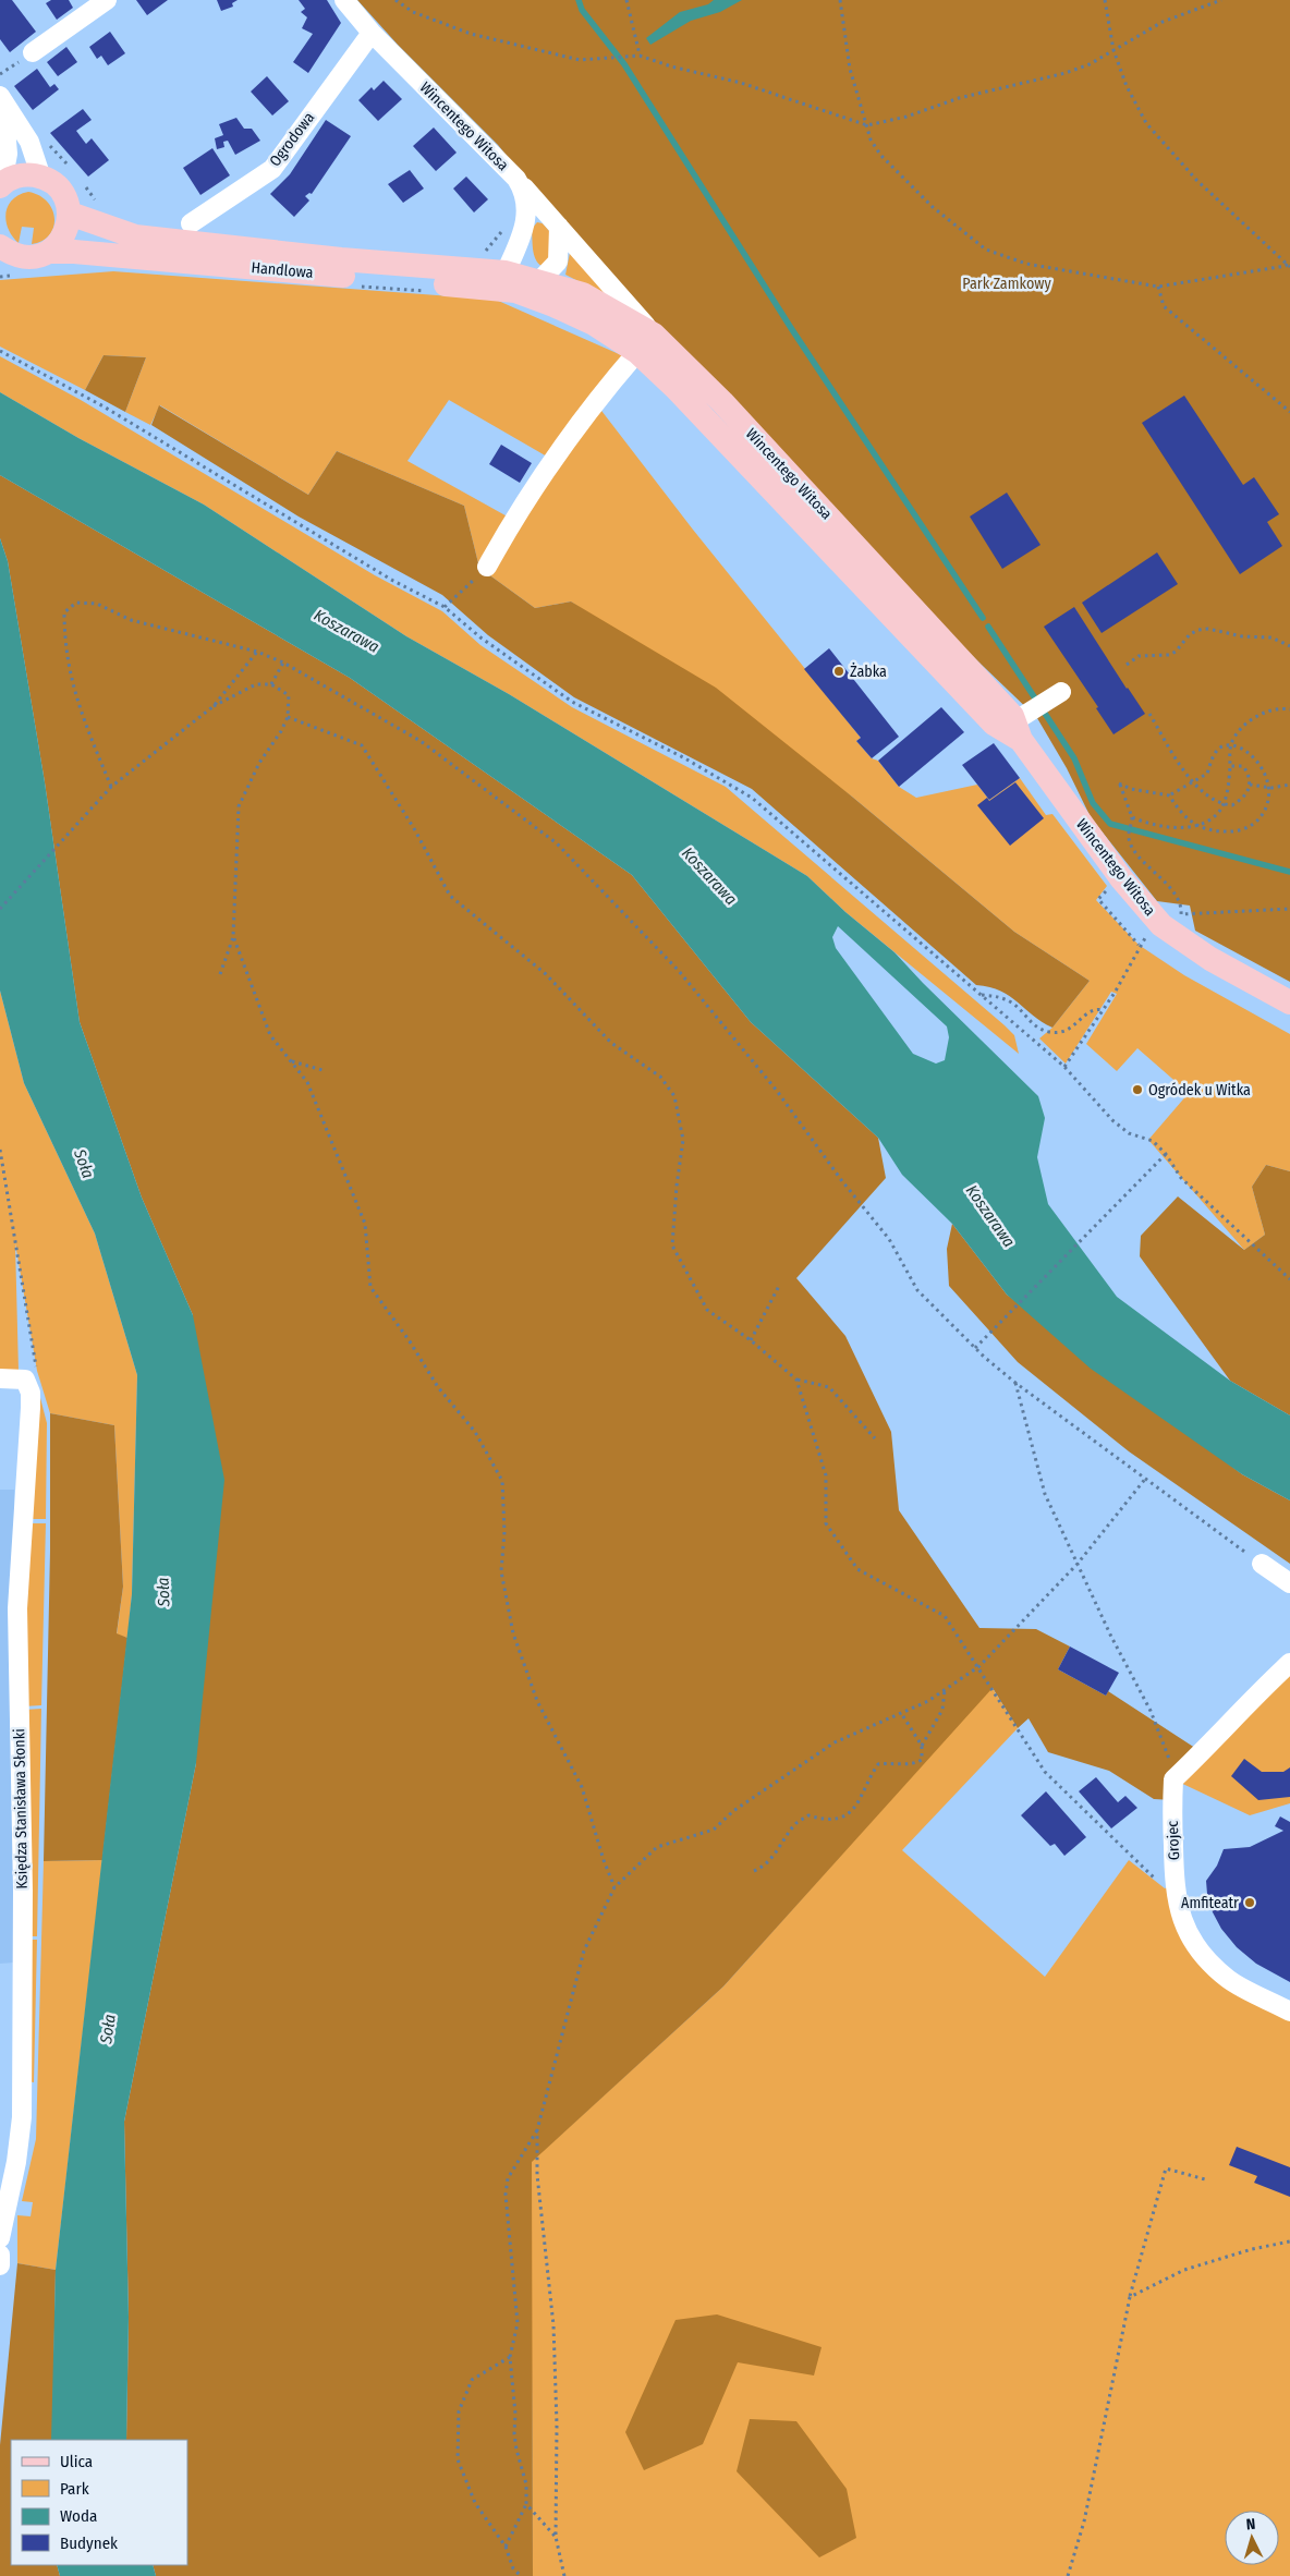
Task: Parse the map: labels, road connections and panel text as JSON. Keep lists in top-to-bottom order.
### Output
{
  "streets": {
    "main road": ["Wincentego Witosa", "Handlowa"],
    "street": ["Ogrodowa", "Księdza Stanisława Słonki", "Grojec"]
  },
  "crossings": [
    ["Wincentego Witosa", "Ogrodowa"],
    ["Wincentego Witosa", "Handlowa"]
  ],
  "water": ["Koszarawa", "Soła"],
  "parks": ["Park Zamkowy"],
  "places": ["Żabka", "Ogródek u Witka", "Amfiteatr"],
  "legend": [
    "Ulica",
    "Park",
    "Woda",
    "Budynek"
  ],
  "north": "top"
}
